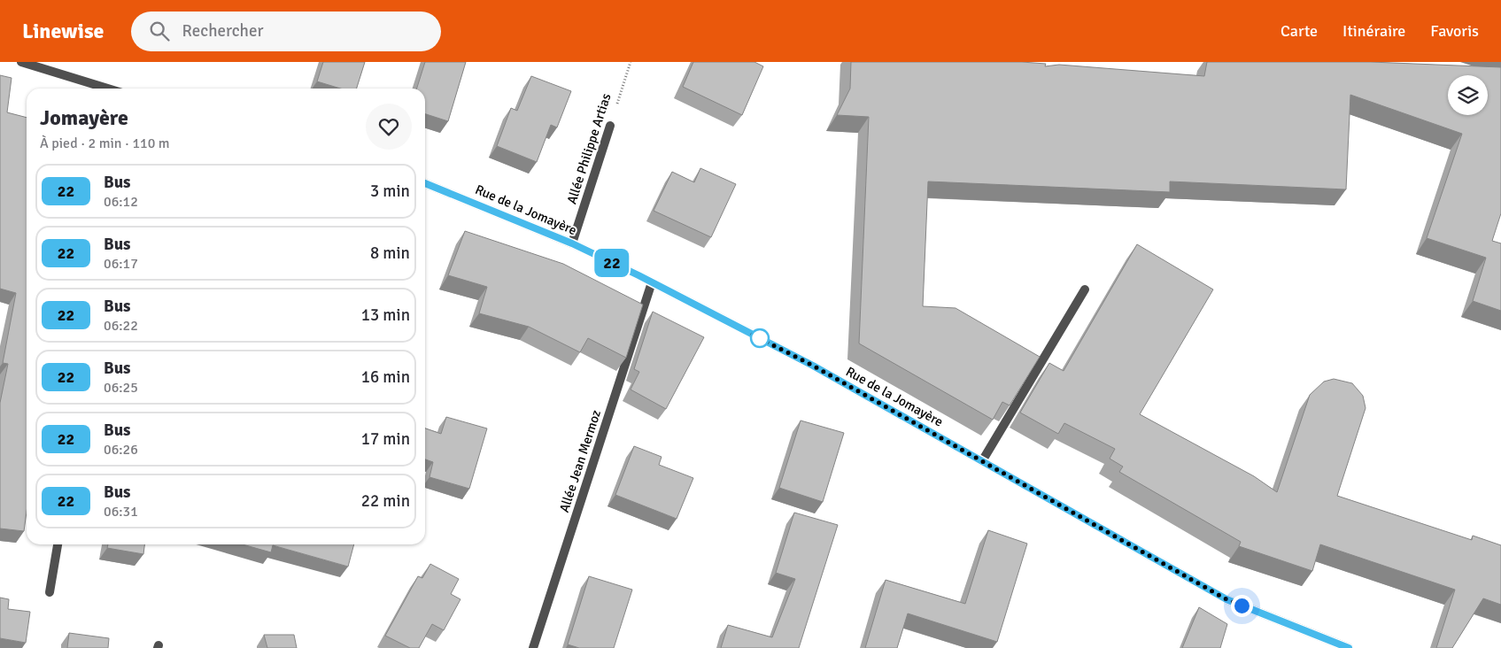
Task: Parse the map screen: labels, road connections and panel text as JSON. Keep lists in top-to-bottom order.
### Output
{
  "streets": {
    "street": ["Allée Philippe Artias", "Rue de la Jomayère", "Allée Jean Mermoz"]
  },
  "crossings": [
    ["Allée Philippe Artias", "Rue de la Jomayère"],
    ["Rue de la Jomayère", "Allée Jean Mermoz"]
  ],
  "lines": ["bus line 22"],
  "page": {
    "header": "Linewise",
    "search": "Rechercher",
    "nav": ["Carte", "Itinéraire", "Favoris"],
    "on_map": "22",
    "heading": ["Jomayère", "À pied · 2 min · 110 m"],
    "list": [
      {
        "mark": "22",
        "name": "Bus",
        "note": "06:12",
        "value": "3 min"
      },
      {
        "mark": "22",
        "name": "Bus",
        "note": "06:17",
        "value": "8 min"
      },
      {
        "mark": "22",
        "name": "Bus",
        "note": "06:22",
        "value": "13 min"
      },
      {
        "mark": "22",
        "name": "Bus",
        "note": "06:25",
        "value": "16 min"
      },
      {
        "mark": "22",
        "name": "Bus",
        "note": "06:26",
        "value": "17 min"
      },
      {
        "mark": "22",
        "name": "Bus",
        "note": "06:31",
        "value": "22 min"
      }
    ]
  }
}
